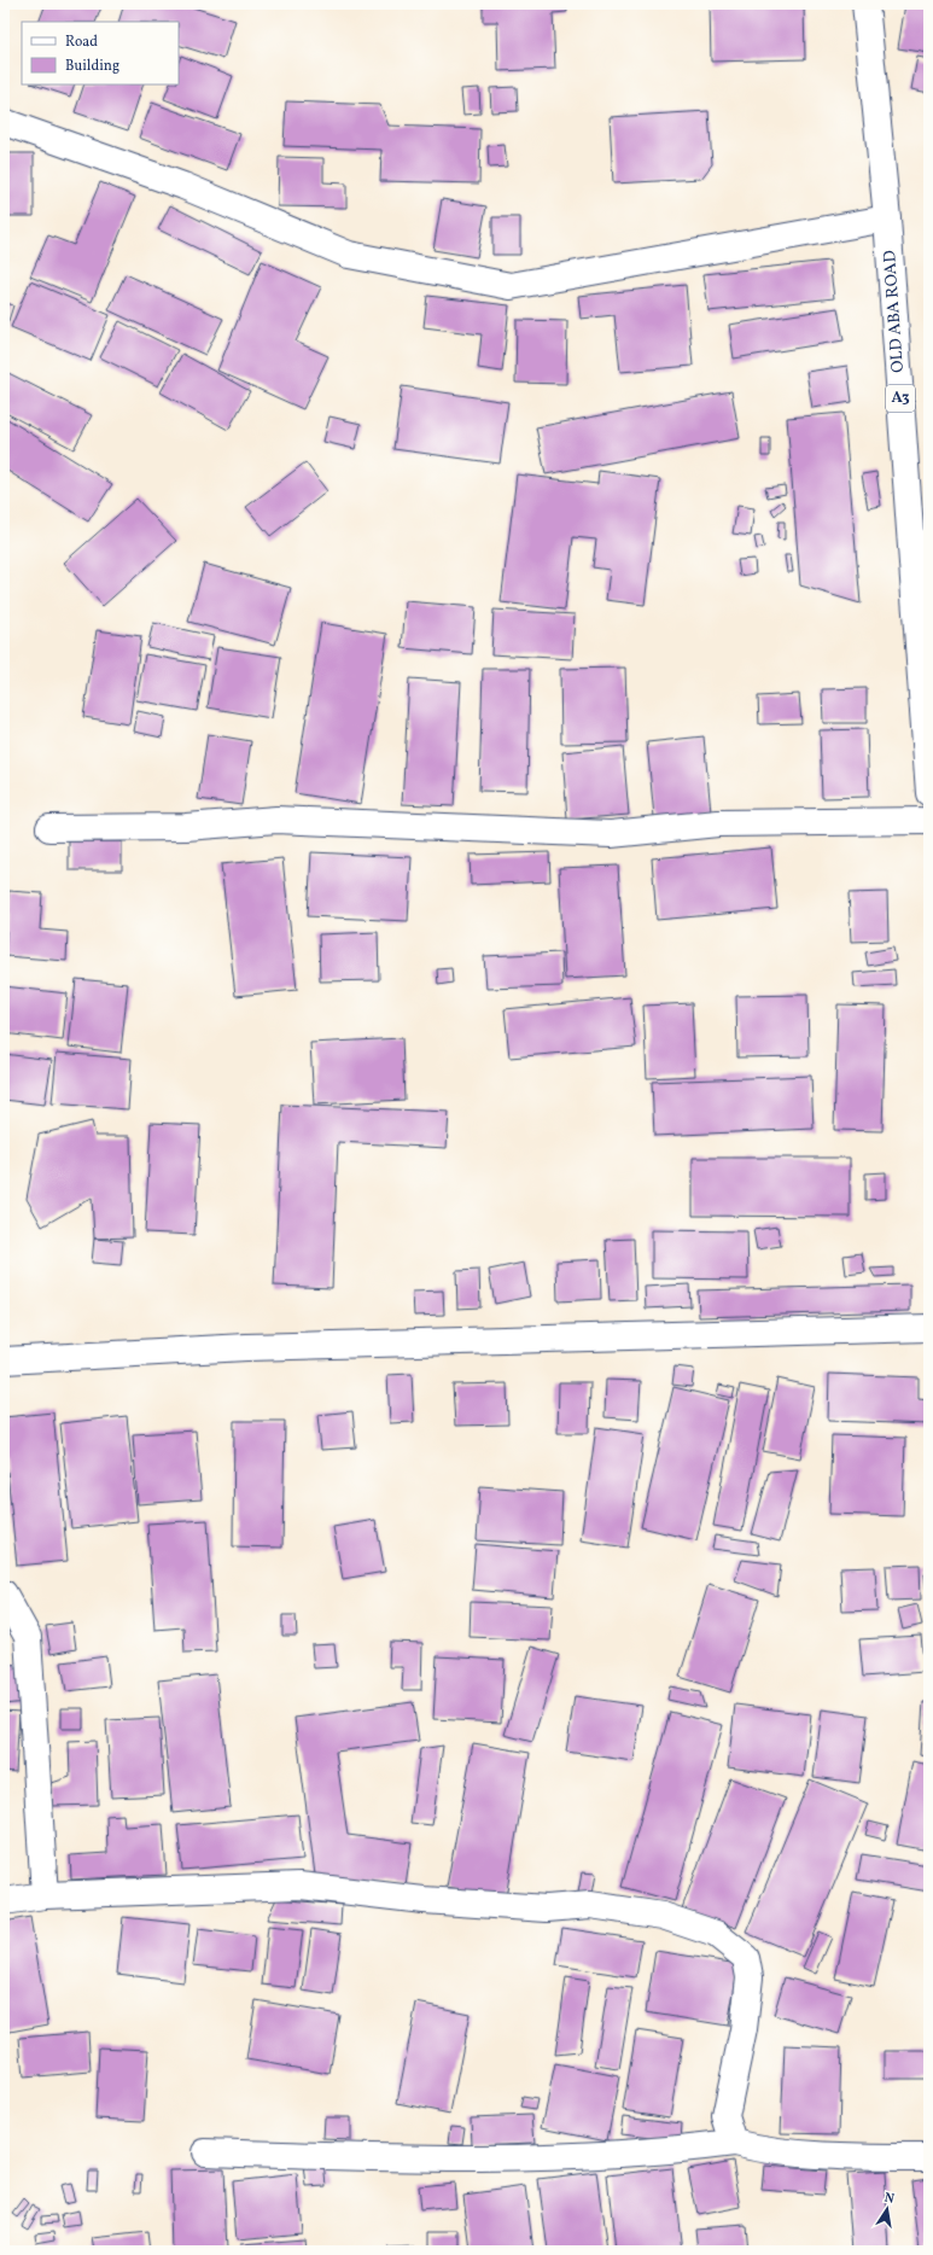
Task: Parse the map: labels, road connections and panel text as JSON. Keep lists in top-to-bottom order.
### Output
{
  "streets": {
    "street": ["OLD ABA ROAD", "A3"]
  },
  "legend": ["Road", "Building"],
  "north": "top"
}
